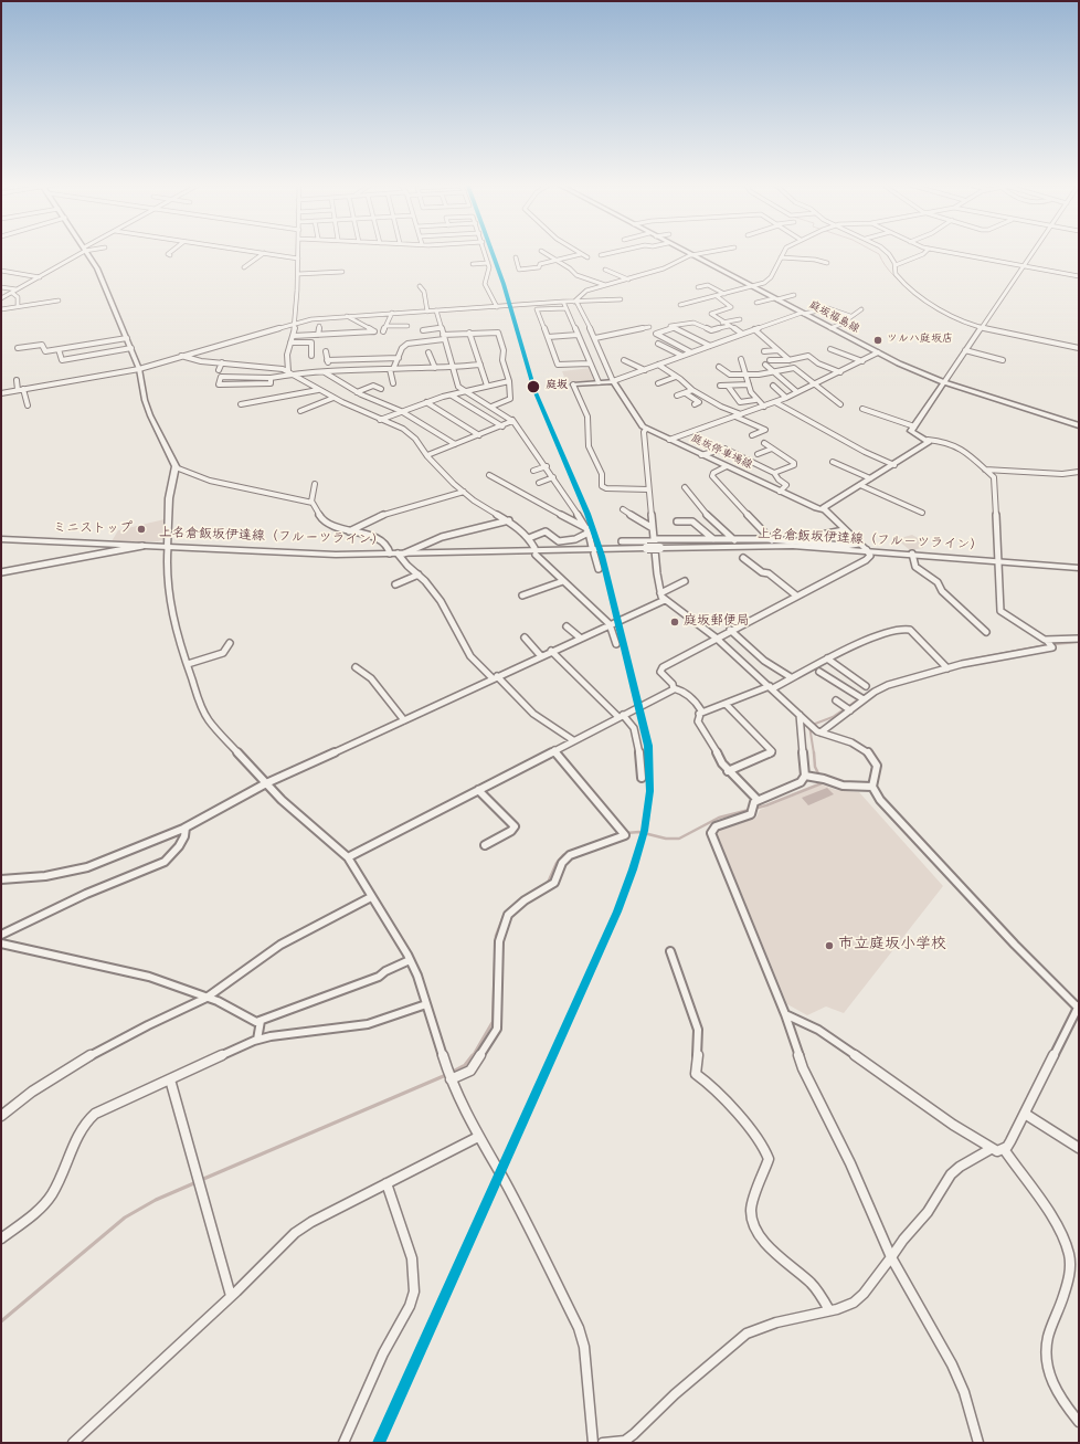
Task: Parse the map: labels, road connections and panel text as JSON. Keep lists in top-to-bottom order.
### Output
{
  "streets": {
    "main road": ["庭坂福島線", "庭坂停車場線", "上名倉飯坂伊達線（フルーツライン）"]
  },
  "crossings": [
    ["庭坂停車場線", "上名倉飯坂伊達線（フルーツライン）"]
  ],
  "places": [
    "ツルハ庭坂店",
    "庭坂",
    "ミニストップ",
    "庭坂郵便局",
    "市立庭坂小学校"
  ]
}
